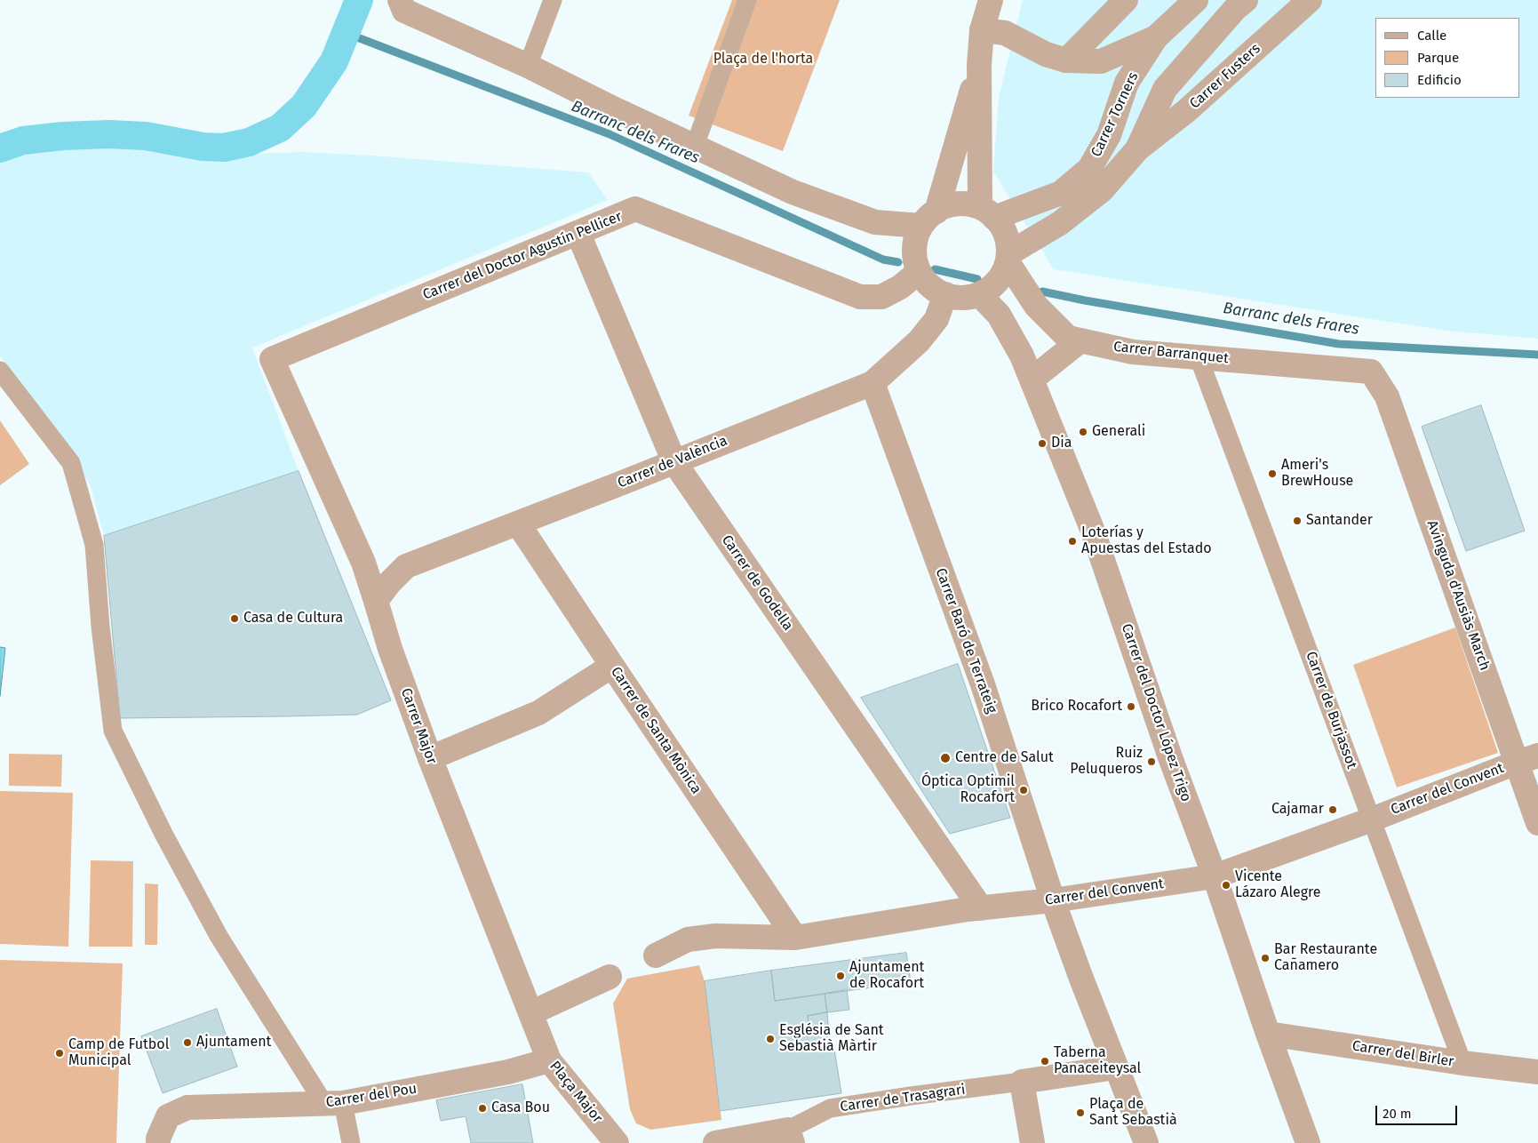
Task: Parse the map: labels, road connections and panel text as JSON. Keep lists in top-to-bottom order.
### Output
{
  "streets": {
    "street": [
      "Carrer Fusters",
      "Carrer Torners",
      "Carrer del Doctor Agustín Pellicer",
      "Carrer Barranquet",
      "Carrer de València",
      "Carrer de Godella",
      "Avinguda d'Ausiàs March",
      "Carrer Baró de Terrateig",
      "Carrer de Burjassot",
      "Carrer del Doctor López Trigo",
      "Carrer Major",
      "Carrer de Santa Mònica",
      "Carrer del Convent",
      "Carrer del Birler",
      "Plaça Major",
      "Carrer del Pou",
      "Carrer de Trasagrari"
    ]
  },
  "crossings": [
    ["Carrer Fusters", "Carrer Torners"],
    ["Carrer Fusters", "Carrer del Doctor Agustín Pellicer"],
    ["Carrer Fusters", "Carrer Barranquet"],
    ["Carrer Fusters", "Carrer de València"],
    ["Carrer Fusters", "Carrer del Doctor López Trigo"],
    ["Carrer Torners", "Carrer del Doctor Agustín Pellicer"],
    ["Carrer Torners", "Carrer Barranquet"],
    ["Carrer Torners", "Carrer de València"],
    ["Carrer Torners", "Carrer del Doctor López Trigo"],
    ["Carrer del Doctor Agustín Pellicer", "Carrer Barranquet"],
    ["Carrer del Doctor Agustín Pellicer", "Carrer de València"],
    ["Carrer del Doctor Agustín Pellicer", "Carrer de Godella"],
    ["Carrer del Doctor Agustín Pellicer", "Carrer del Doctor López Trigo"],
    ["Carrer del Doctor Agustín Pellicer", "Carrer Major"],
    ["Carrer Barranquet", "Carrer de València"],
    ["Carrer Barranquet", "Avinguda d'Ausiàs March"],
    ["Carrer Barranquet", "Carrer de Burjassot"],
    ["Carrer Barranquet", "Carrer del Doctor López Trigo"],
    ["Carrer de València", "Carrer de Godella"],
    ["Carrer de València", "Carrer Baró de Terrateig"],
    ["Carrer de València", "Carrer del Doctor López Trigo"],
    ["Carrer de València", "Carrer Major"],
    ["Carrer de València", "Carrer de Santa Mònica"],
    ["Carrer de Godella", "Carrer del Convent"],
    ["Avinguda d'Ausiàs March", "Carrer del Convent"],
    ["Carrer Baró de Terrateig", "Carrer del Convent"],
    ["Carrer de Burjassot", "Carrer del Convent"],
    ["Carrer de Burjassot", "Carrer del Birler"],
    ["Carrer del Doctor López Trigo", "Carrer del Convent"],
    ["Carrer del Doctor López Trigo", "Carrer del Birler"],
    ["Carrer Major", "Plaça Major"],
    ["Carrer de Santa Mònica", "Carrer del Convent"],
    ["Plaça Major", "Carrer del Pou"]
  ],
  "water": ["Barranc dels Frares"],
  "parks": ["Plaça de l'horta"],
  "places": [
    "Generali",
    "Dia",
    "Ameri's BrewHouse",
    "Santander",
    "Loterías y Apuestas del Estado",
    "Casa de Cultura",
    "Brico Rocafort",
    "Centre de Salut",
    "Ruiz Peluqueros",
    "Óptica Optimil Rocafort",
    "Cajamar",
    "Vicente Lázaro Alegre",
    "Bar Restaurante Cañamero",
    "Ajuntament de Rocafort",
    "Església de Sant Sebastià Màrtir",
    "Ajuntament",
    "Camp de Futbol Municipal",
    "Taberna Panaceiteysal",
    "Casa Bou",
    "Plaça de Sant Sebastià"
  ],
  "legend": ["Calle", "Parque", "Edificio"],
  "scale_bar": "20 m"
}
